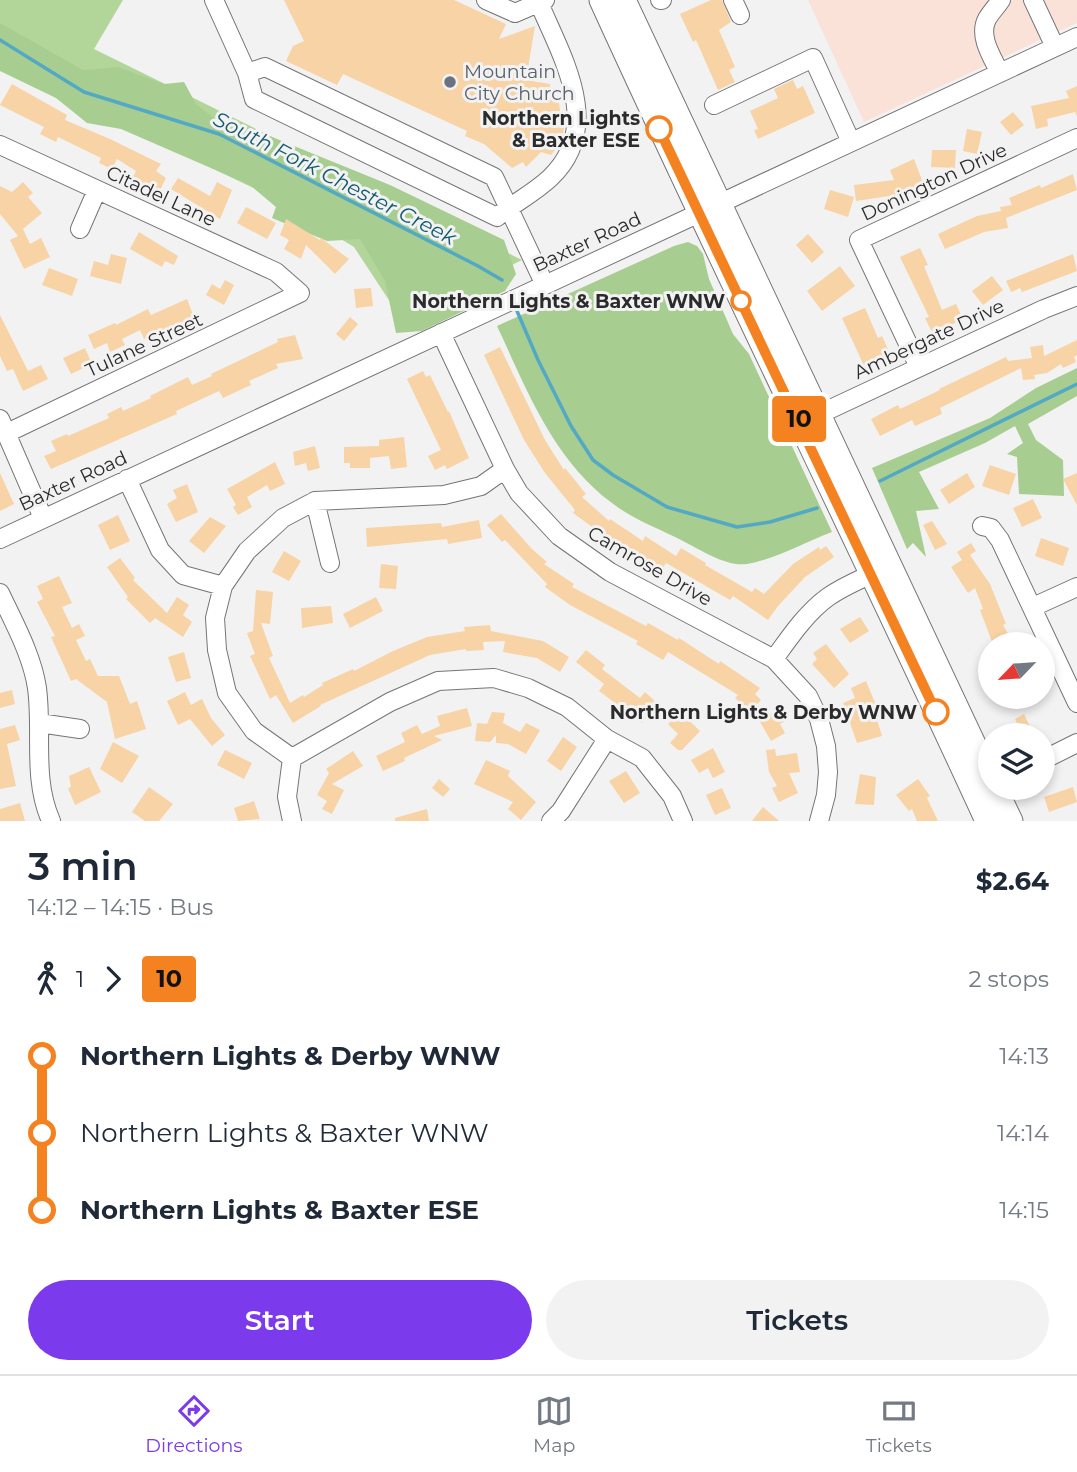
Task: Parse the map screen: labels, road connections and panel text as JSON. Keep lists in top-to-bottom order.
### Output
{
  "streets": {
    "street": [
      "Donington Drive",
      "Citadel Lane",
      "Baxter Road",
      "Ambergate Drive",
      "Tulane Street",
      "Camrose Drive"
    ]
  },
  "crossings": [
    ["Donington Drive", "Ambergate Drive"],
    ["Citadel Lane", "Tulane Street"],
    ["Baxter Road", "Camrose Drive"]
  ],
  "water": ["South Fork Chester Creek"],
  "places": [
    "Mountain City Church",
    "Northern Lights & Baxter ESE",
    "Northern Lights & Baxter WNW",
    "Northern Lights & Derby WNW"
  ],
  "lines": ["bus line 10"],
  "north": "bottom left",
  "page": {
    "on_map": "10",
    "heading": ["3 min", "14:12 – 14:15 · Bus", "$2.64"],
    "legs": ["1", "10", "2 stops"],
    "list": [
      {
        "name": "Northern Lights & Derby WNW",
        "value": "14:13"
      },
      {
        "name": "Northern Lights & Baxter WNW",
        "value": "14:14"
      },
      {
        "name": "Northern Lights & Baxter ESE",
        "value": "14:15"
      }
    ],
    "buttons": ["Start", "Tickets"],
    "tabs": ["Directions", "Map", "Tickets"]
  }
}
